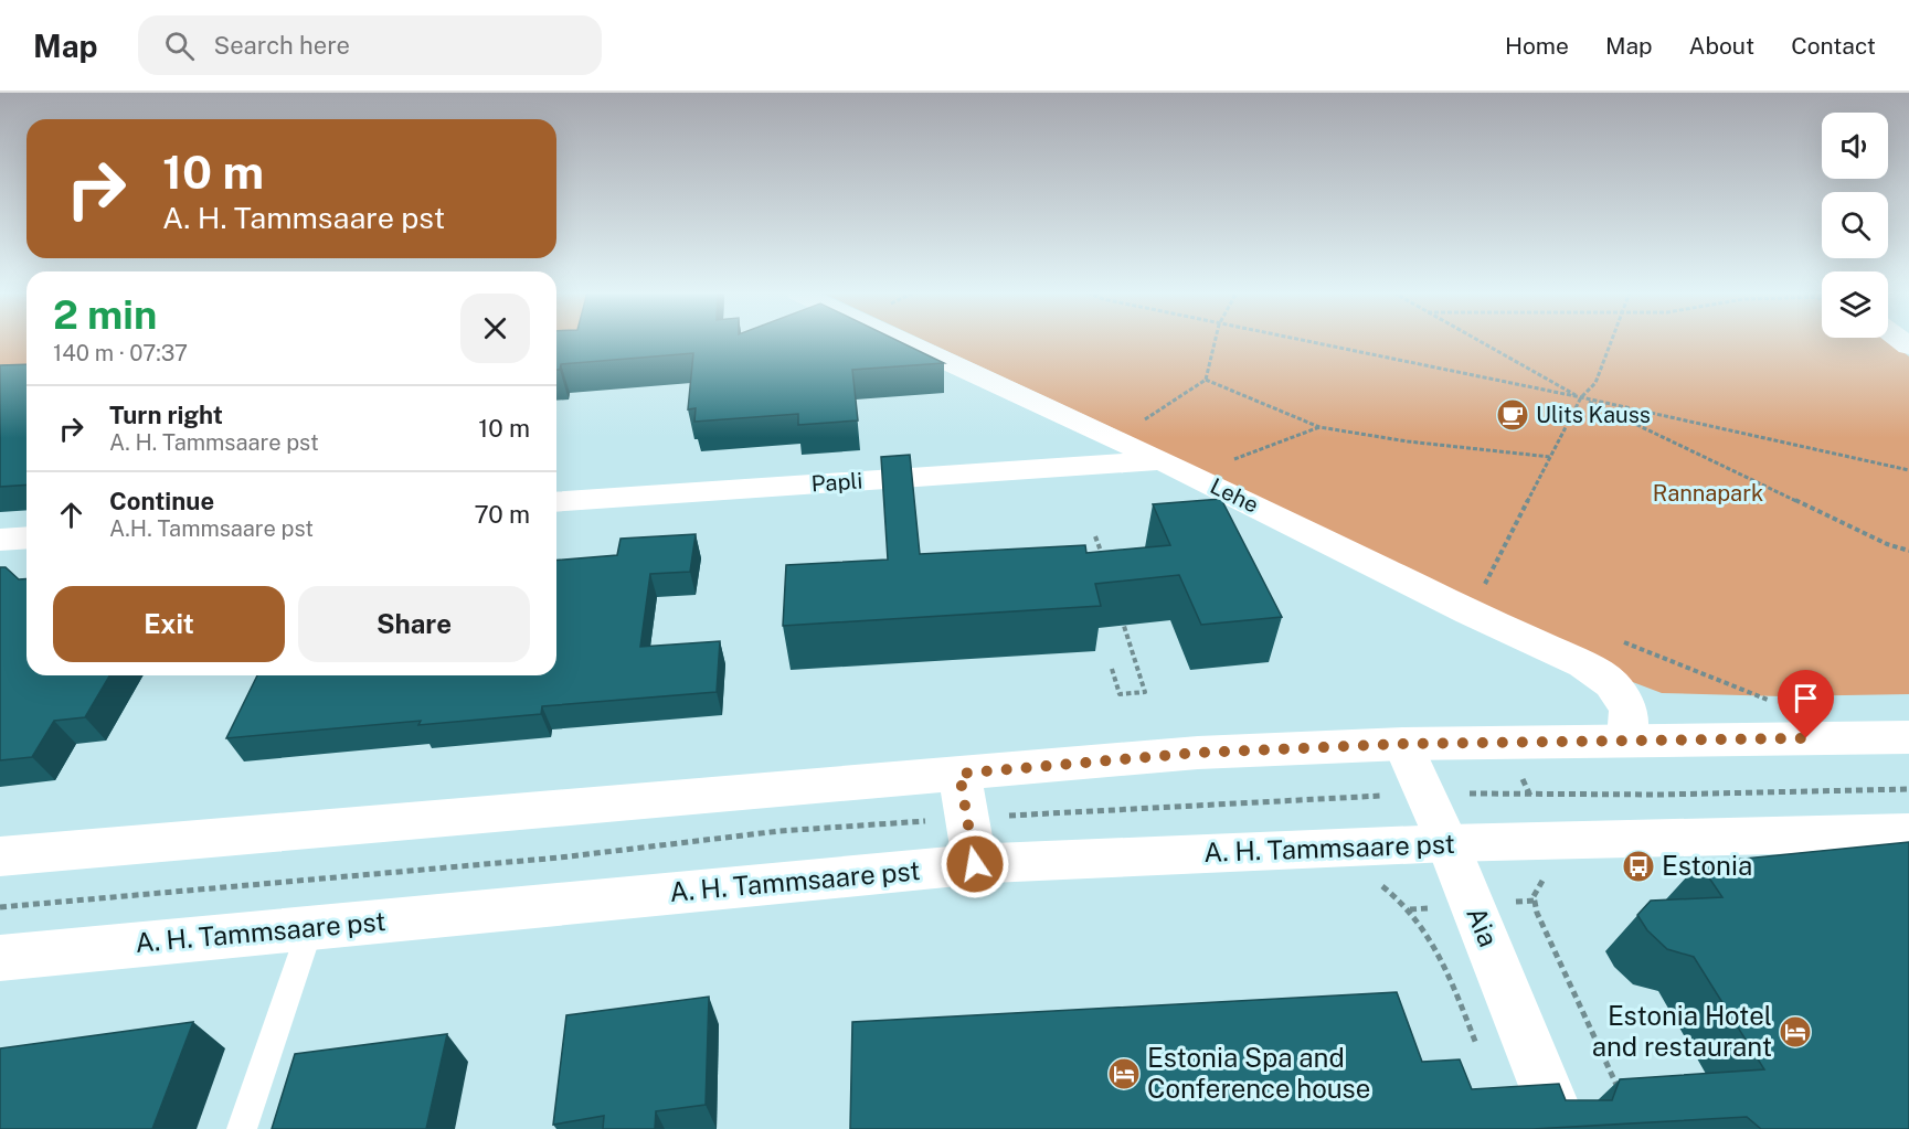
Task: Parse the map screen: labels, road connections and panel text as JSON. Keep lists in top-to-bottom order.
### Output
{
  "streets": {
    "street": [
      "Papli",
      "Lehe",
      "A. H. Tammsaare pst",
      "Aia"
    ]
  },
  "crossings": [
    ["Papli", "Lehe"],
    ["A. H. Tammsaare pst", "Aia"]
  ],
  "parks": ["Rannapark"],
  "places": {
    "cafe": ["Ulits Kauss"],
    "bus stop": ["Estonia"],
    "hotel": ["Estonia Hotel and restaurant", "Estonia Spa and Conference house"]
  },
  "page": {
    "header": "Map",
    "search": "Search here",
    "nav": [
      "Home",
      "Map",
      "About",
      "Contact"
    ],
    "turn": ["10 m", "A. H. Tammsaare pst"],
    "heading": ["2 min", "140 m · 07:37"],
    "list": [
      {
        "name": "Turn right",
        "note": "A. H. Tammsaare pst",
        "value": "10 m"
      },
      {
        "name": "Continue",
        "note": "A.H. Tammsaare pst",
        "value": "70 m"
      }
    ],
    "buttons": ["Exit", "Share"]
  }
}
